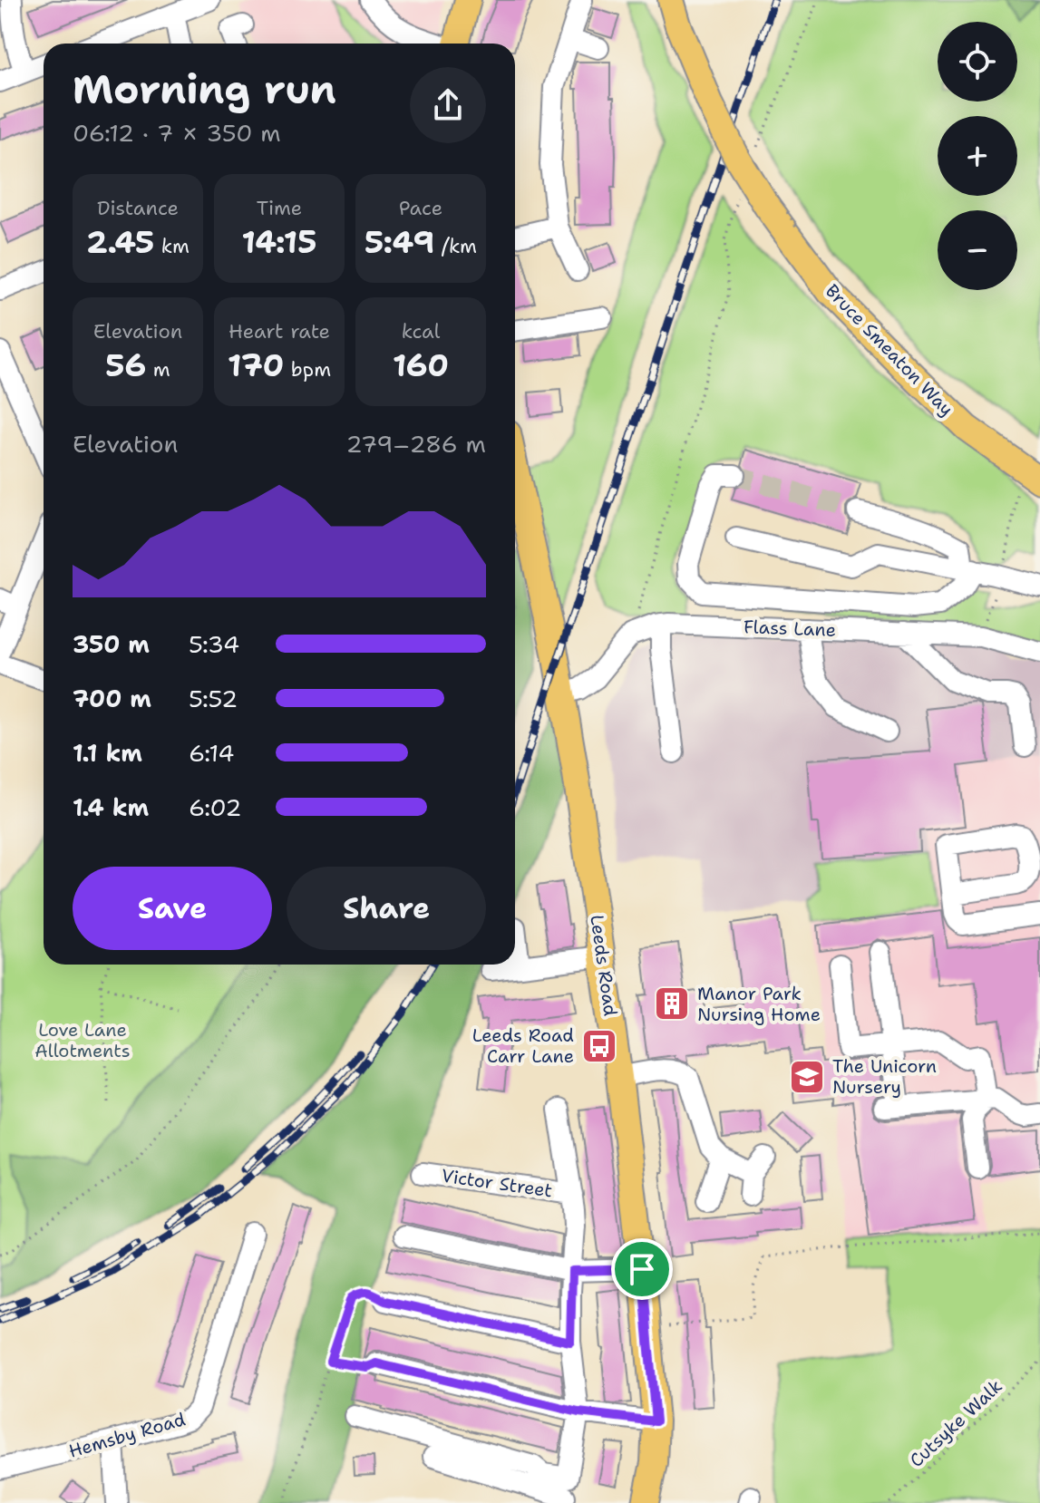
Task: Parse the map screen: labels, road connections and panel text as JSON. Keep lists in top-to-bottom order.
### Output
{
  "streets": {
    "main road": ["Bruce Smeaton Way", "Leeds Road"],
    "street": ["Flass Lane", "Victor Street", "Hemsby Road"],
    "path": ["Cutsyke Walk"]
  },
  "parks": ["Love Lane Allotments"],
  "places": {
    "building": ["Manor Park Nursing Home"],
    "bus stop": ["Leeds Road Carr Lane"],
    "school or university": ["The Unicorn Nursery"]
  },
  "page": {
    "map_buttons": ["+", "−"],
    "heading": ["Morning run", "06:12 · 7 × 350 m"],
    "stats": [
      ["Distance", "2.45 km"],
      ["Time", "14:15"],
      ["Pace", "5:49 /km"],
      ["Elevation", "56 m"],
      ["Heart rate", "170 bpm"],
      ["kcal", "160"]
    ],
    "chart": ["Elevation", "279–286 m"],
    "list": [
      {
        "name": "350 m",
        "note": "5:34"
      },
      {
        "name": "700 m",
        "note": "5:52"
      },
      {
        "name": "1.1 km",
        "note": "6:14"
      },
      {
        "name": "1.4 km",
        "note": "6:02"
      }
    ],
    "buttons": ["Save", "Share"]
  }
}
